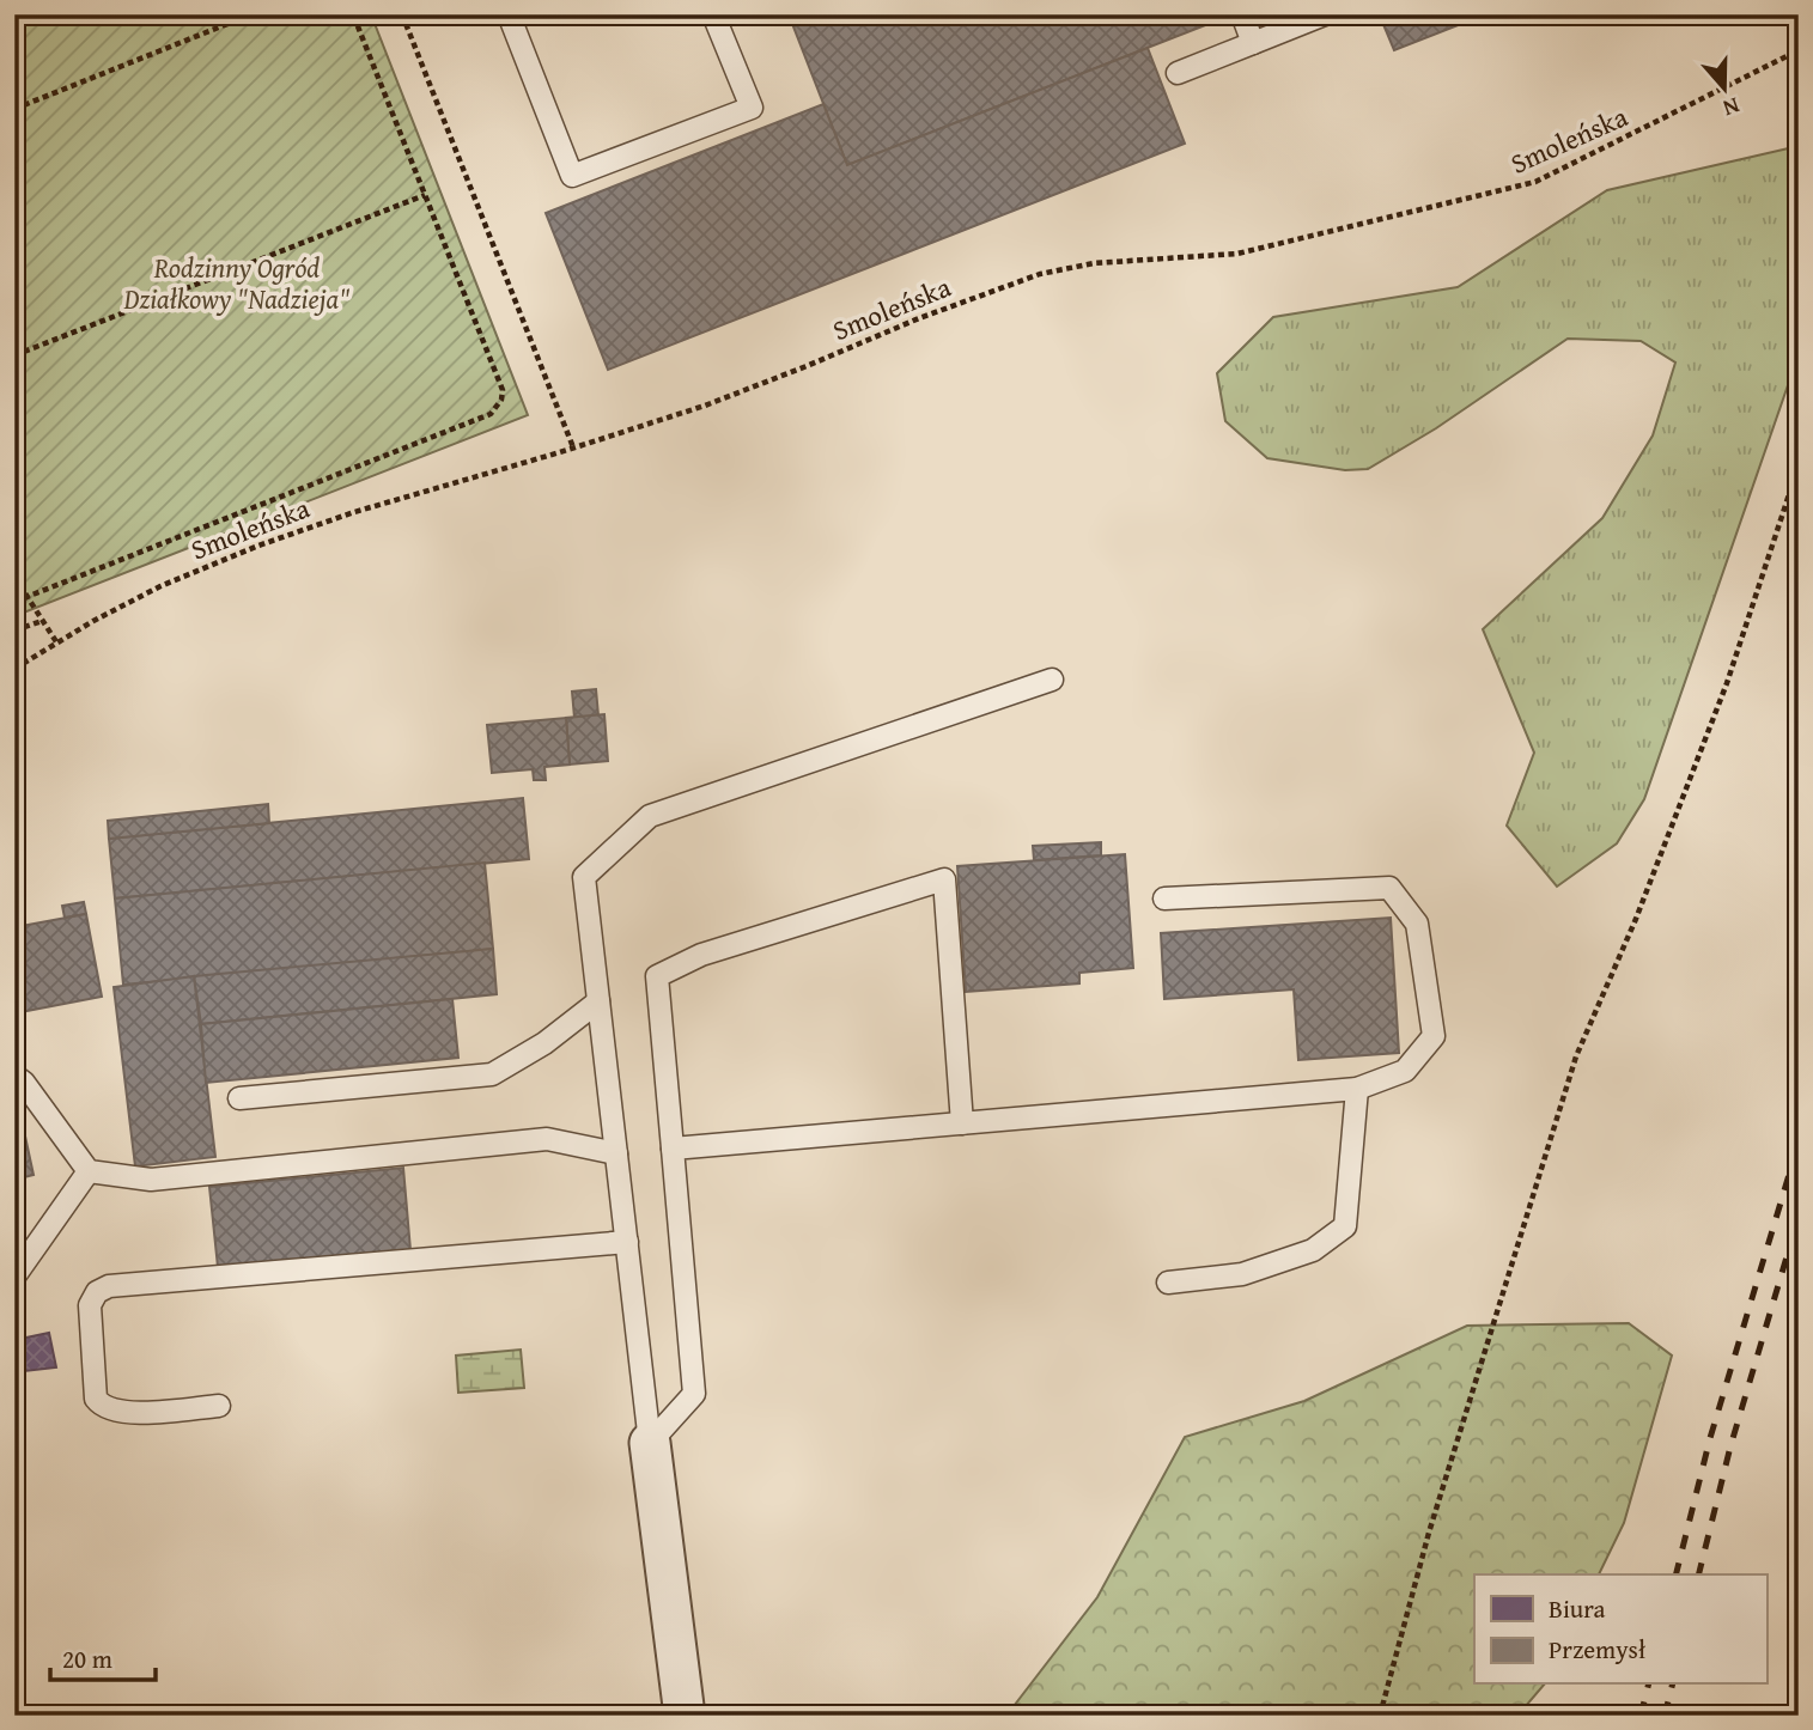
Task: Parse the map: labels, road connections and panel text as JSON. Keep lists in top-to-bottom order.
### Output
{
  "streets": {
    "path": ["Smoleńska"]
  },
  "parks": ["Rodzinny Ogród Działkowy \"Nadzieja\""],
  "legend": ["Biura", "Przemysł"],
  "scale_bar": "20 m",
  "north": "bottom"
}
